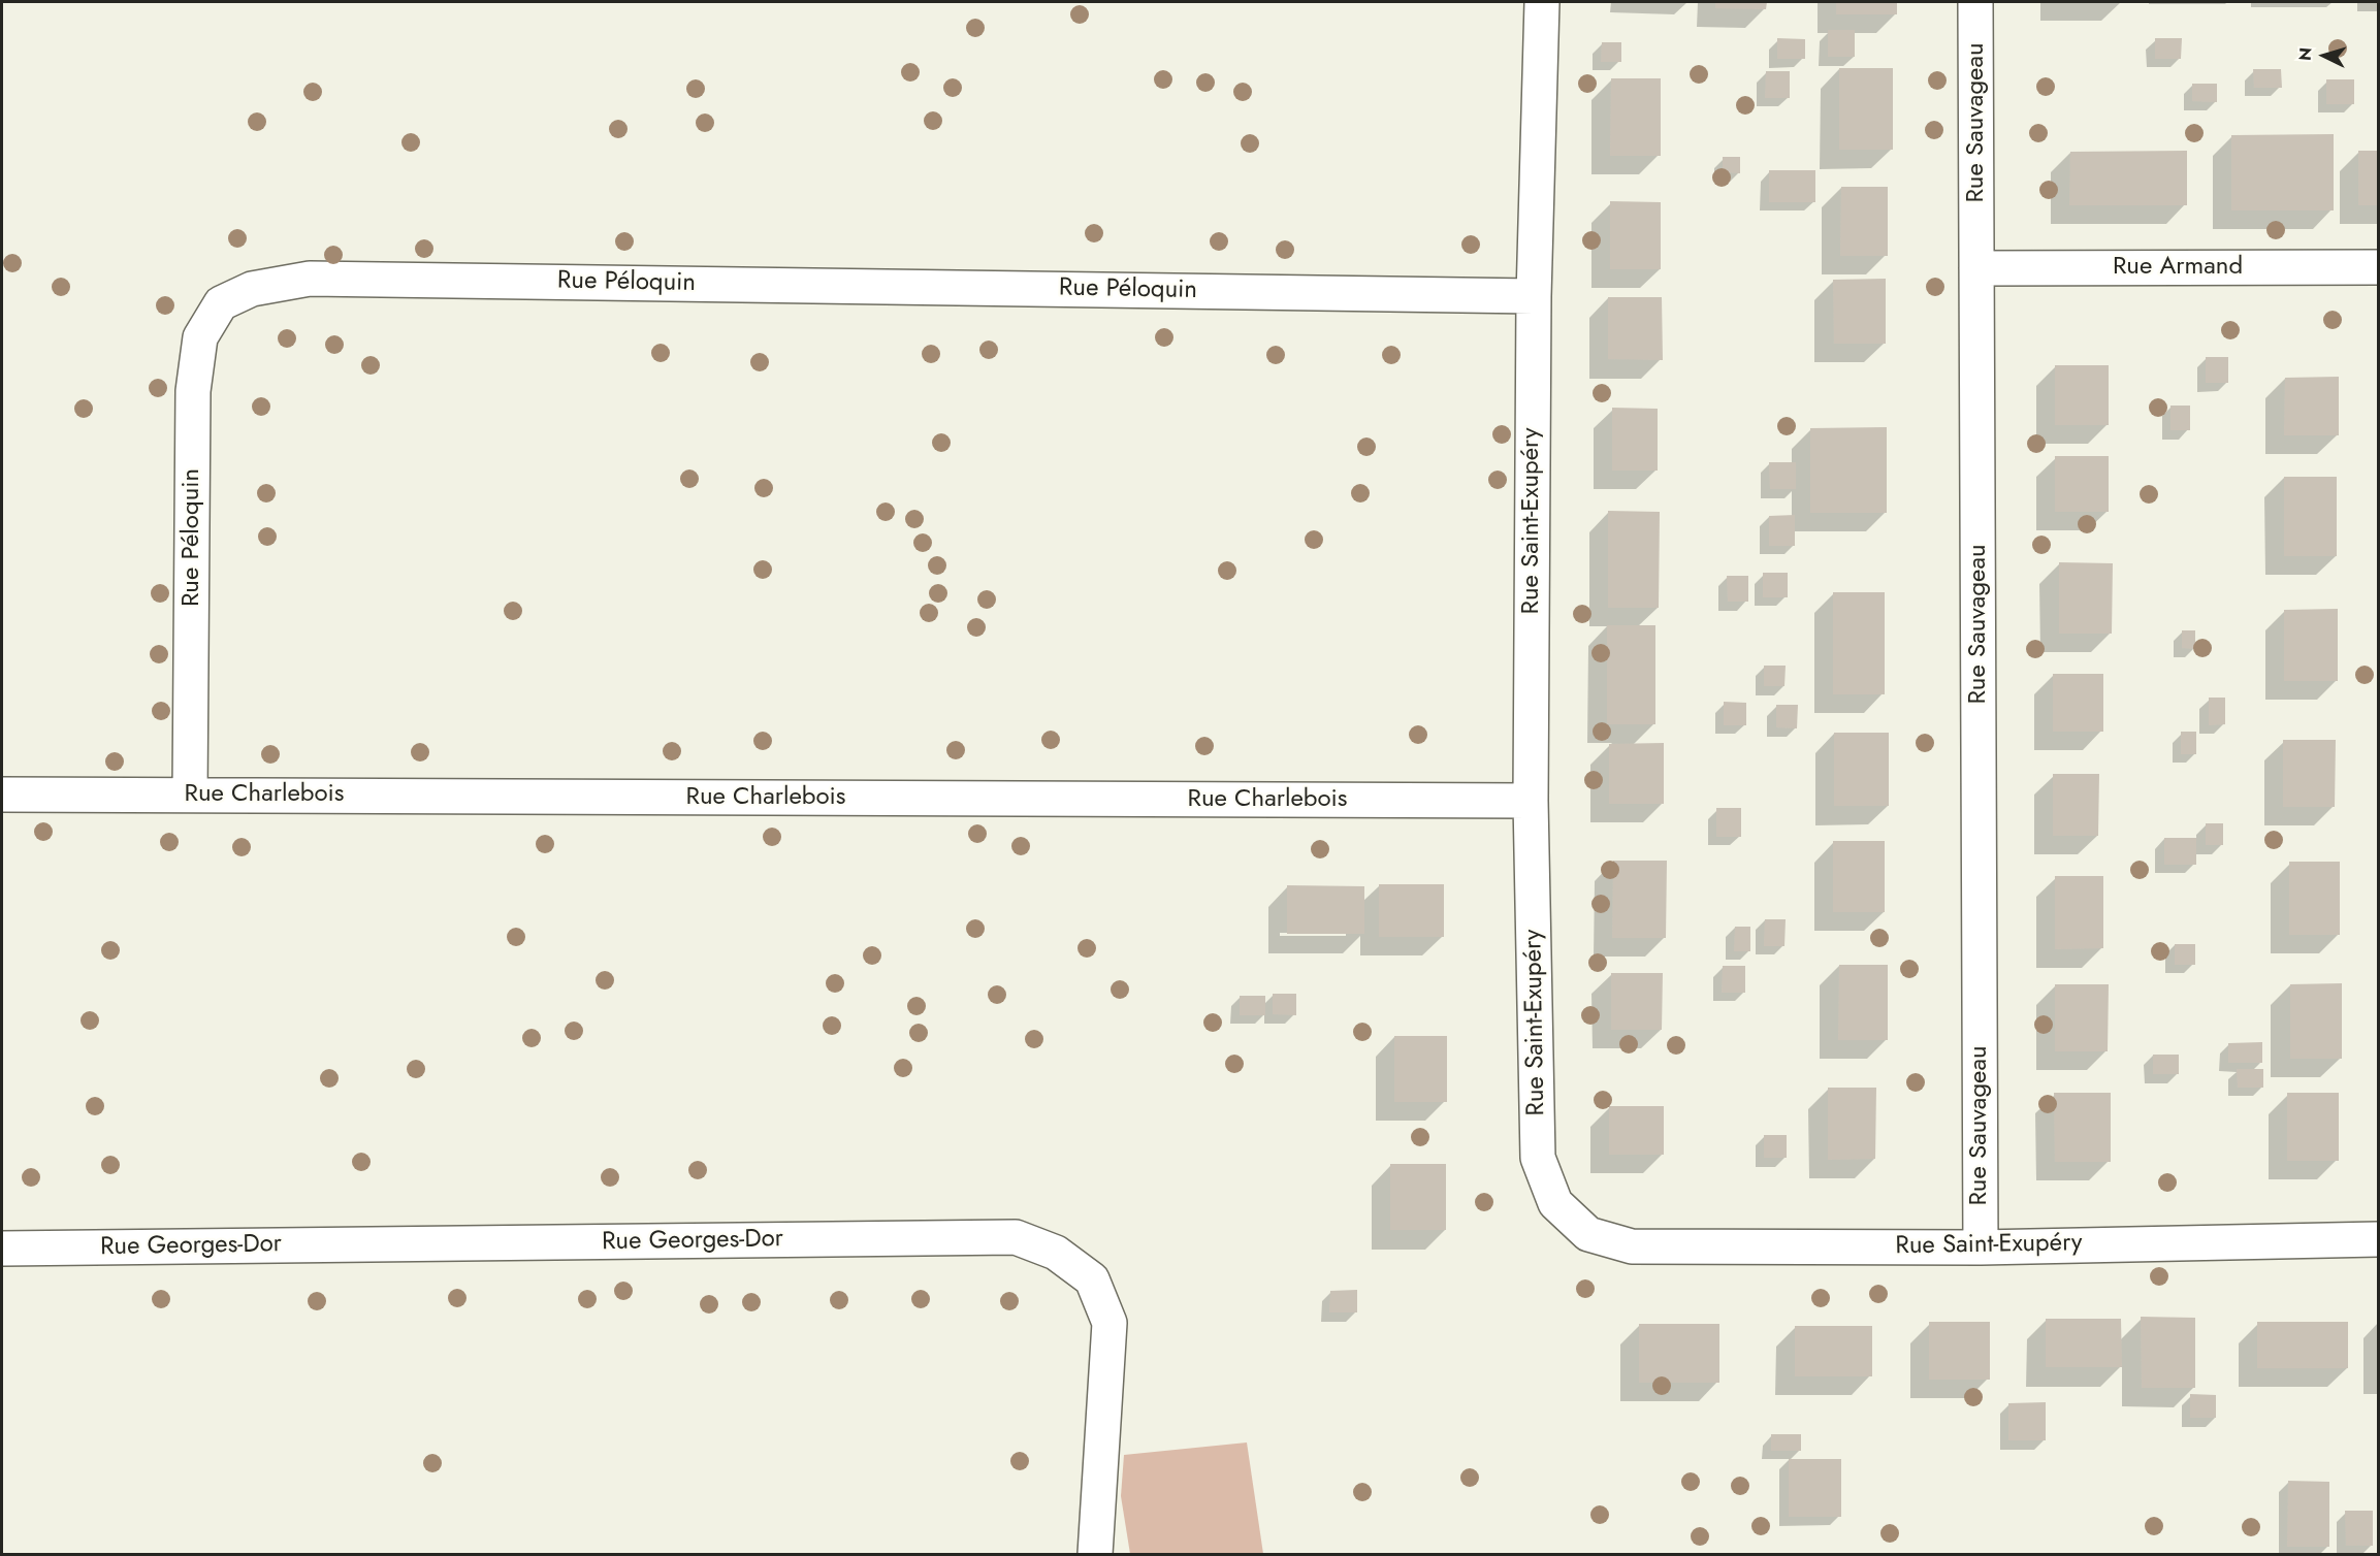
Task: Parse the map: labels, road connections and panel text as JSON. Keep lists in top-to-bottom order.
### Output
{
  "streets": {
    "street": [
      "Rue Sauvageau",
      "Rue Armand",
      "Rue Péloquin",
      "Rue Saint-Exupéry",
      "Rue Charlebois",
      "Rue Georges-Dor"
    ]
  },
  "crossings": [
    ["Rue Sauvageau", "Rue Armand"],
    ["Rue Sauvageau", "Rue Saint-Exupéry"],
    ["Rue Péloquin", "Rue Saint-Exupéry"],
    ["Rue Péloquin", "Rue Charlebois"],
    ["Rue Saint-Exupéry", "Rue Charlebois"]
  ],
  "north": "left"
}
